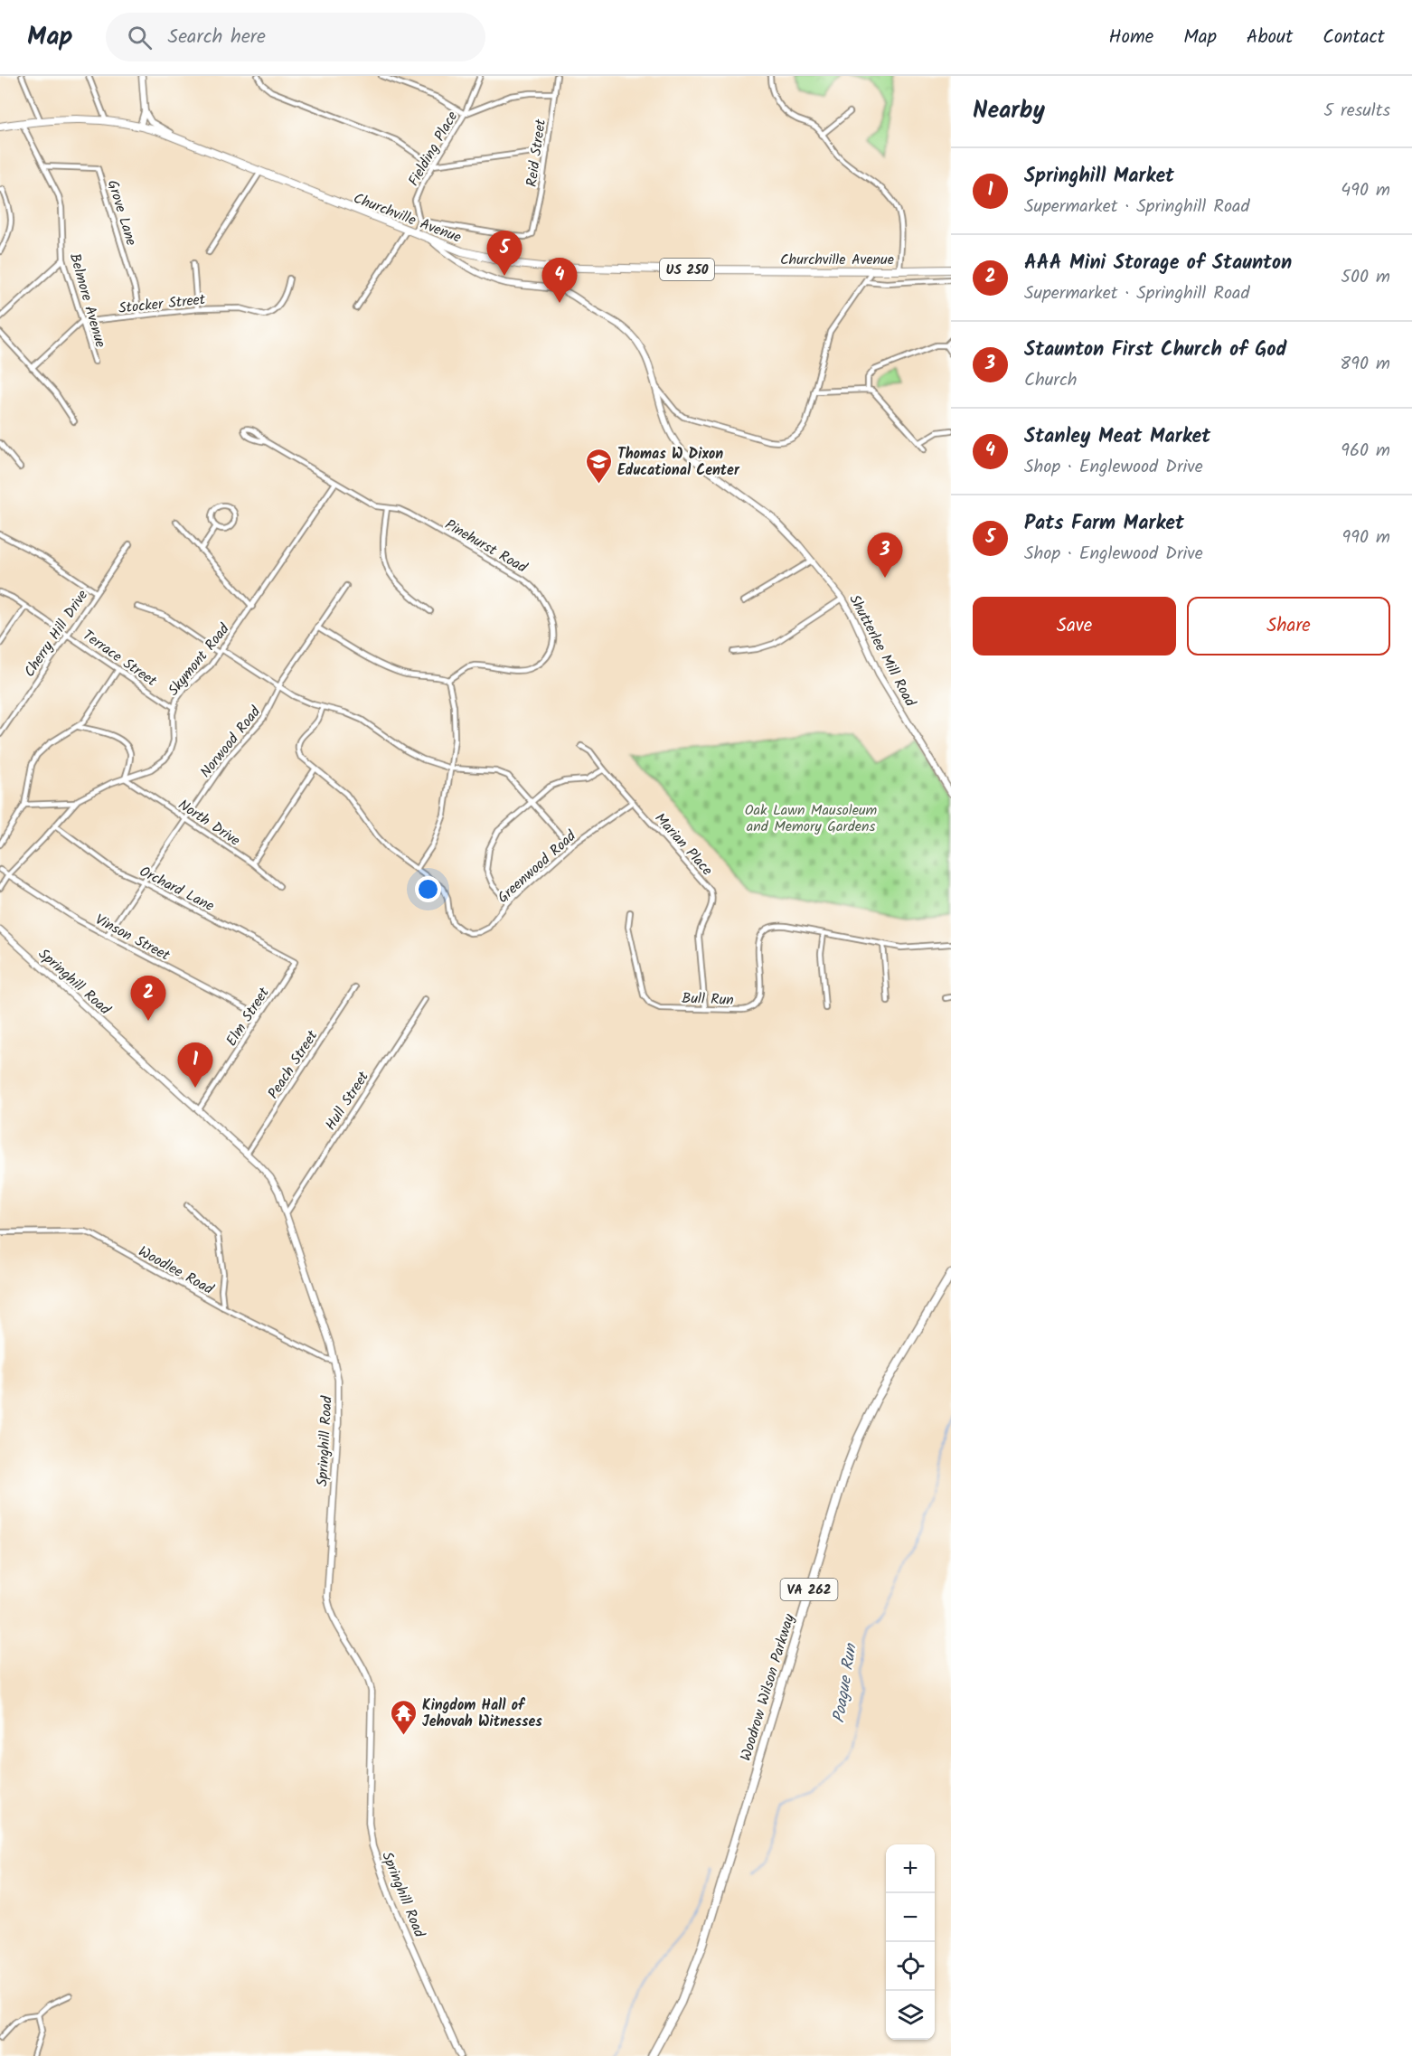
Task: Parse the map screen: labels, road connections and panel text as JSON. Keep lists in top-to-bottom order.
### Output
{
  "streets": {
    "highway": ["VA 262", "Woodrow Wilson Parkway"],
    "main road": ["Churchville Avenue", "US 250"],
    "street": [
      "Fielding Place",
      "Reid Street",
      "Grove Lane",
      "Belmore Avenue",
      "Stocker Street",
      "Pinehurst Road",
      "Cherry Hill Drive",
      "Shutterlee Mill Road",
      "Terrace Street",
      "Skymont Road",
      "Norwood Road",
      "North Drive",
      "Marian Place",
      "Greenwood Road",
      "Orchard Lane",
      "Vinson Street",
      "Springhill Road",
      "Bull Run",
      "Elm Street",
      "Peach Street",
      "Hull Street",
      "Woodlee Road"
    ]
  },
  "crossings": [
    ["Fielding Place", "Reid Street"],
    ["Fielding Place", "Churchville Avenue"],
    ["Grove Lane", "Belmore Avenue"],
    ["Grove Lane", "Stocker Street"],
    ["Churchville Avenue", "Belmore Avenue"],
    ["Churchville Avenue", "Shutterlee Mill Road"],
    ["Belmore Avenue", "Stocker Street"],
    ["Pinehurst Road", "Skymont Road"],
    ["Cherry Hill Drive", "Terrace Street"],
    ["Terrace Street", "Skymont Road"],
    ["Skymont Road", "North Drive"],
    ["Skymont Road", "Orchard Lane"],
    ["Skymont Road", "Vinson Street"],
    ["Norwood Road", "North Drive"],
    ["Norwood Road", "Orchard Lane"],
    ["Norwood Road", "Vinson Street"],
    ["Marian Place", "Greenwood Road"],
    ["Marian Place", "Bull Run"],
    ["Orchard Lane", "Elm Street"],
    ["Vinson Street", "Elm Street"],
    ["Springhill Road", "Elm Street"],
    ["Springhill Road", "Peach Street"],
    ["Springhill Road", "Hull Street"],
    ["Springhill Road", "Woodlee Road"]
  ],
  "water": ["Poague Run"],
  "parks": ["Oak Lawn Mausoleum and Memory Gardens"],
  "places": {
    "school or university": ["Thomas W Dixon Educational Center"],
    "temple": ["Kingdom Hall of Jehovah Witnesses"]
  },
  "page": {
    "header": "Map",
    "search": "Search here",
    "nav": [
      "Home",
      "Map",
      "About",
      "Contact"
    ],
    "heading": ["Nearby", "5 results"],
    "list": [
      {
        "mark": "1",
        "name": "Springhill Market",
        "note": "Supermarket · Springhill Road",
        "value": "490 m"
      },
      {
        "mark": "2",
        "name": "AAA Mini Storage of Staunton",
        "note": "Supermarket · Springhill Road",
        "value": "500 m"
      },
      {
        "mark": "3",
        "name": "Staunton First Church of God",
        "note": "Church",
        "value": "890 m"
      },
      {
        "mark": "4",
        "name": "Stanley Meat Market",
        "note": "Shop · Englewood Drive",
        "value": "960 m"
      },
      {
        "mark": "5",
        "name": "Pats Farm Market",
        "note": "Shop · Englewood Drive",
        "value": "990 m"
      }
    ],
    "pins": [
      "5",
      "4",
      "3",
      "2",
      "1"
    ],
    "buttons": ["Save", "Share"],
    "map_buttons": ["+", "−"]
  }
}
